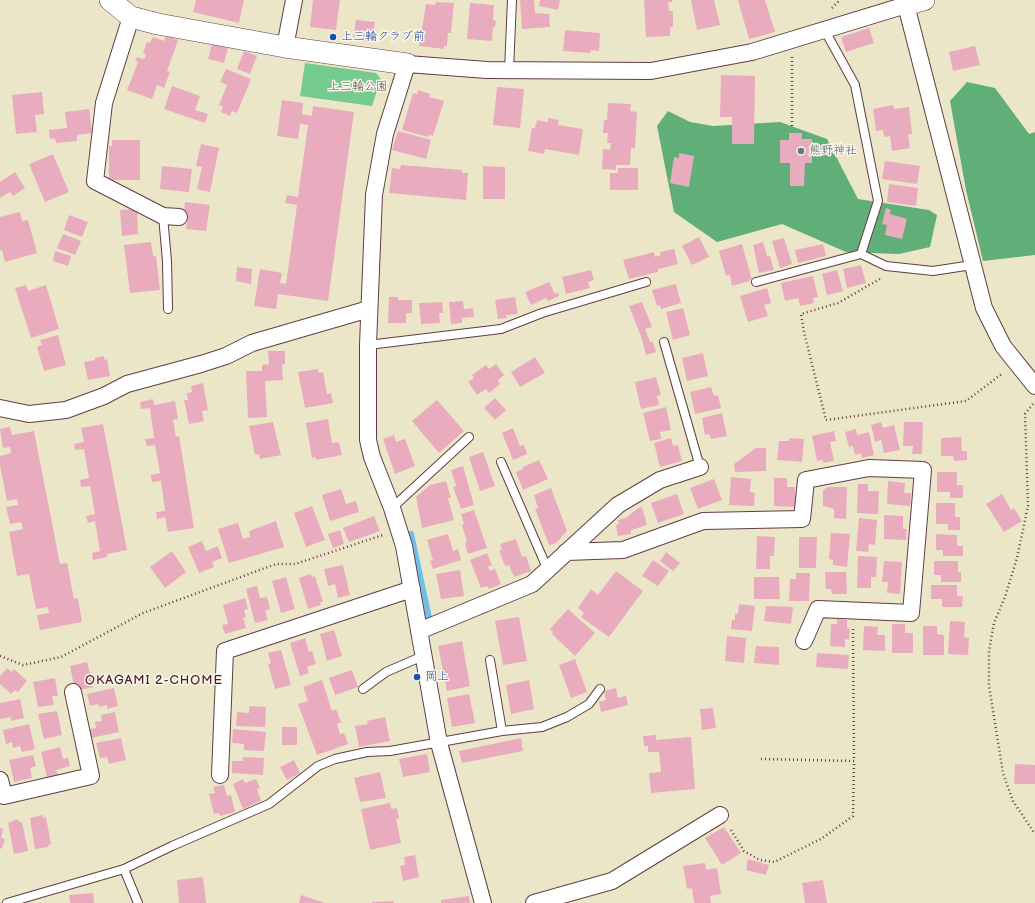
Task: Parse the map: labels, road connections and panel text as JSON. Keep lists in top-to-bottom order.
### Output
{
  "districts": ["OKAGAMI 2-CHOME"],
  "parks": ["上三輪公園"],
  "places": ["上三輪クラブ前", "熊野神社", "岡上"]
}
